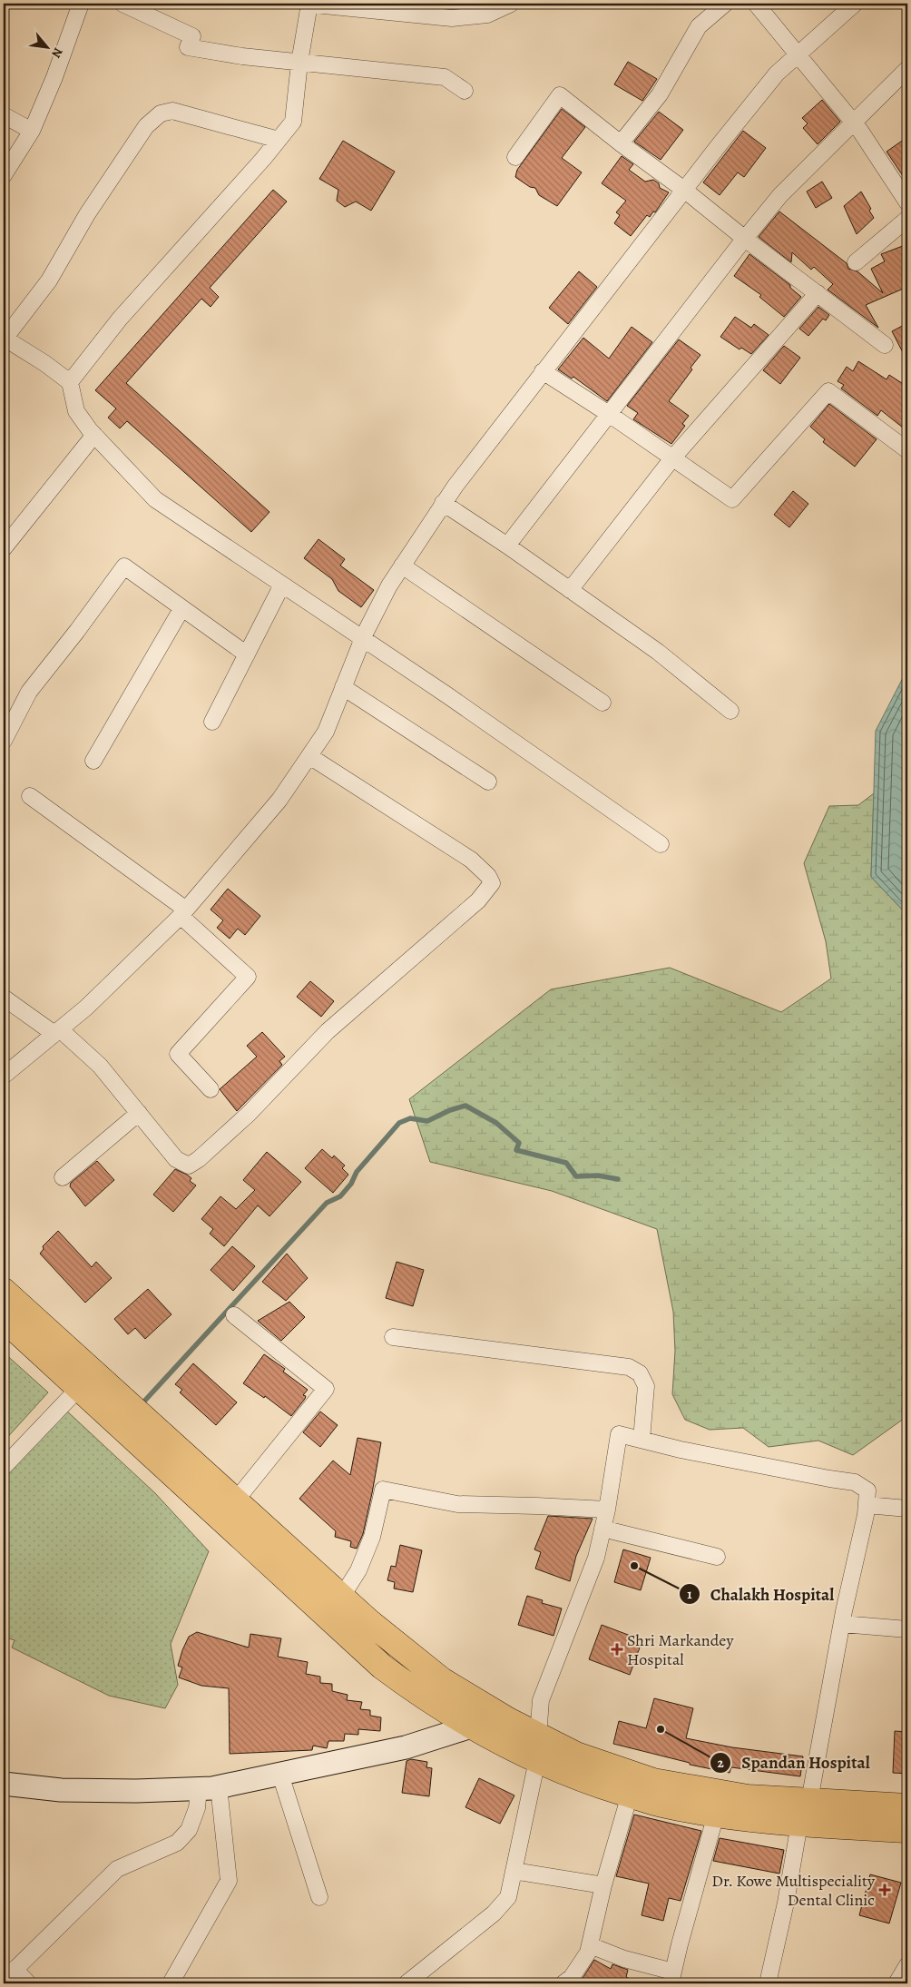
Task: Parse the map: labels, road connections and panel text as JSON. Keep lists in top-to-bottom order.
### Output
{
  "places": {
    "other": ["Chalakh Hospital", "Spandan Hospital"],
    "health": ["Shri Markandey Hospital", "Dr. Kowe Multispeciality Dental Clinic"]
  },
  "north": "bottom right"
}
